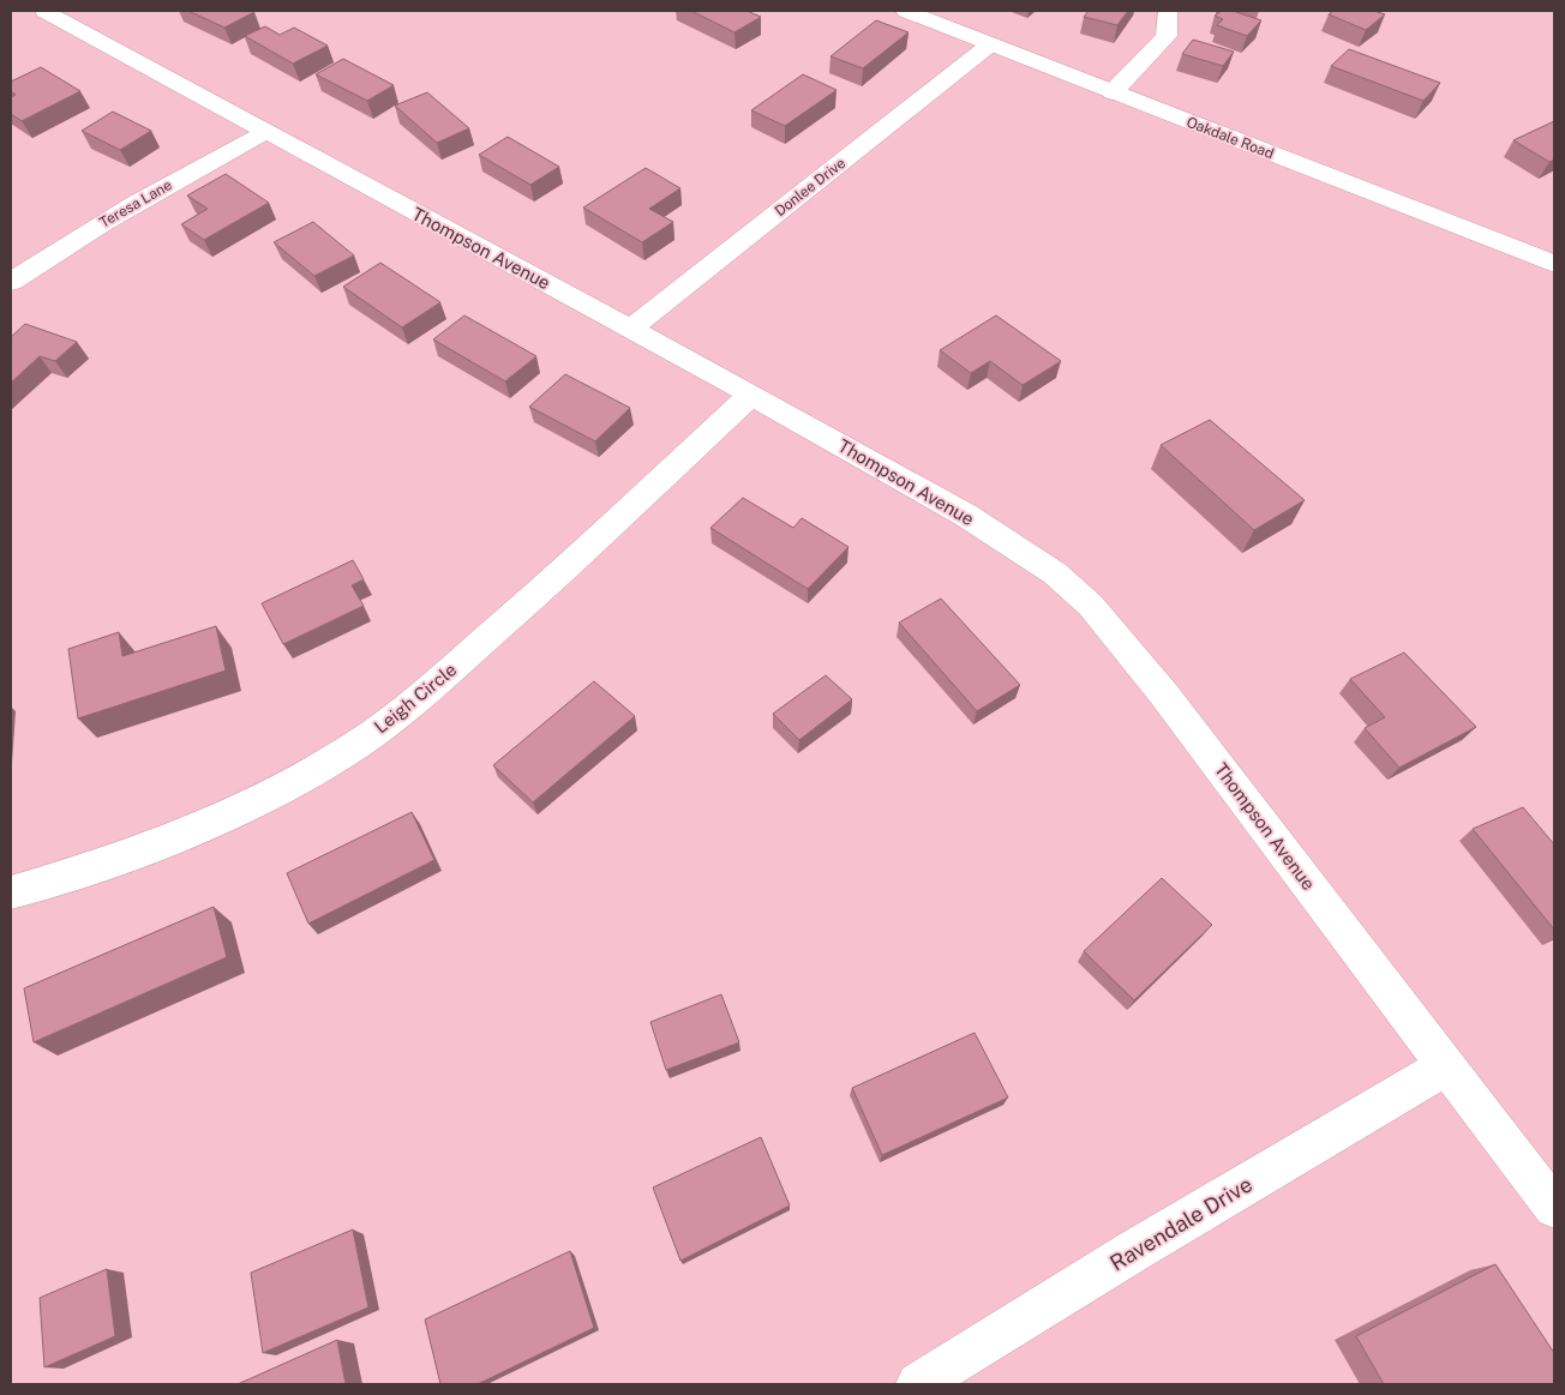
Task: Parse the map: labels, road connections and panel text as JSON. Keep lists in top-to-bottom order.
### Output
{
  "streets": {
    "street": [
      "Oakdale Road",
      "Donlee Drive",
      "Teresa Lane",
      "Thompson Avenue",
      "Leigh Circle",
      "Ravendale Drive"
    ]
  },
  "crossings": [
    ["Oakdale Road", "Donlee Drive"],
    ["Donlee Drive", "Thompson Avenue"],
    ["Teresa Lane", "Thompson Avenue"],
    ["Thompson Avenue", "Leigh Circle"],
    ["Thompson Avenue", "Ravendale Drive"]
  ]
}
